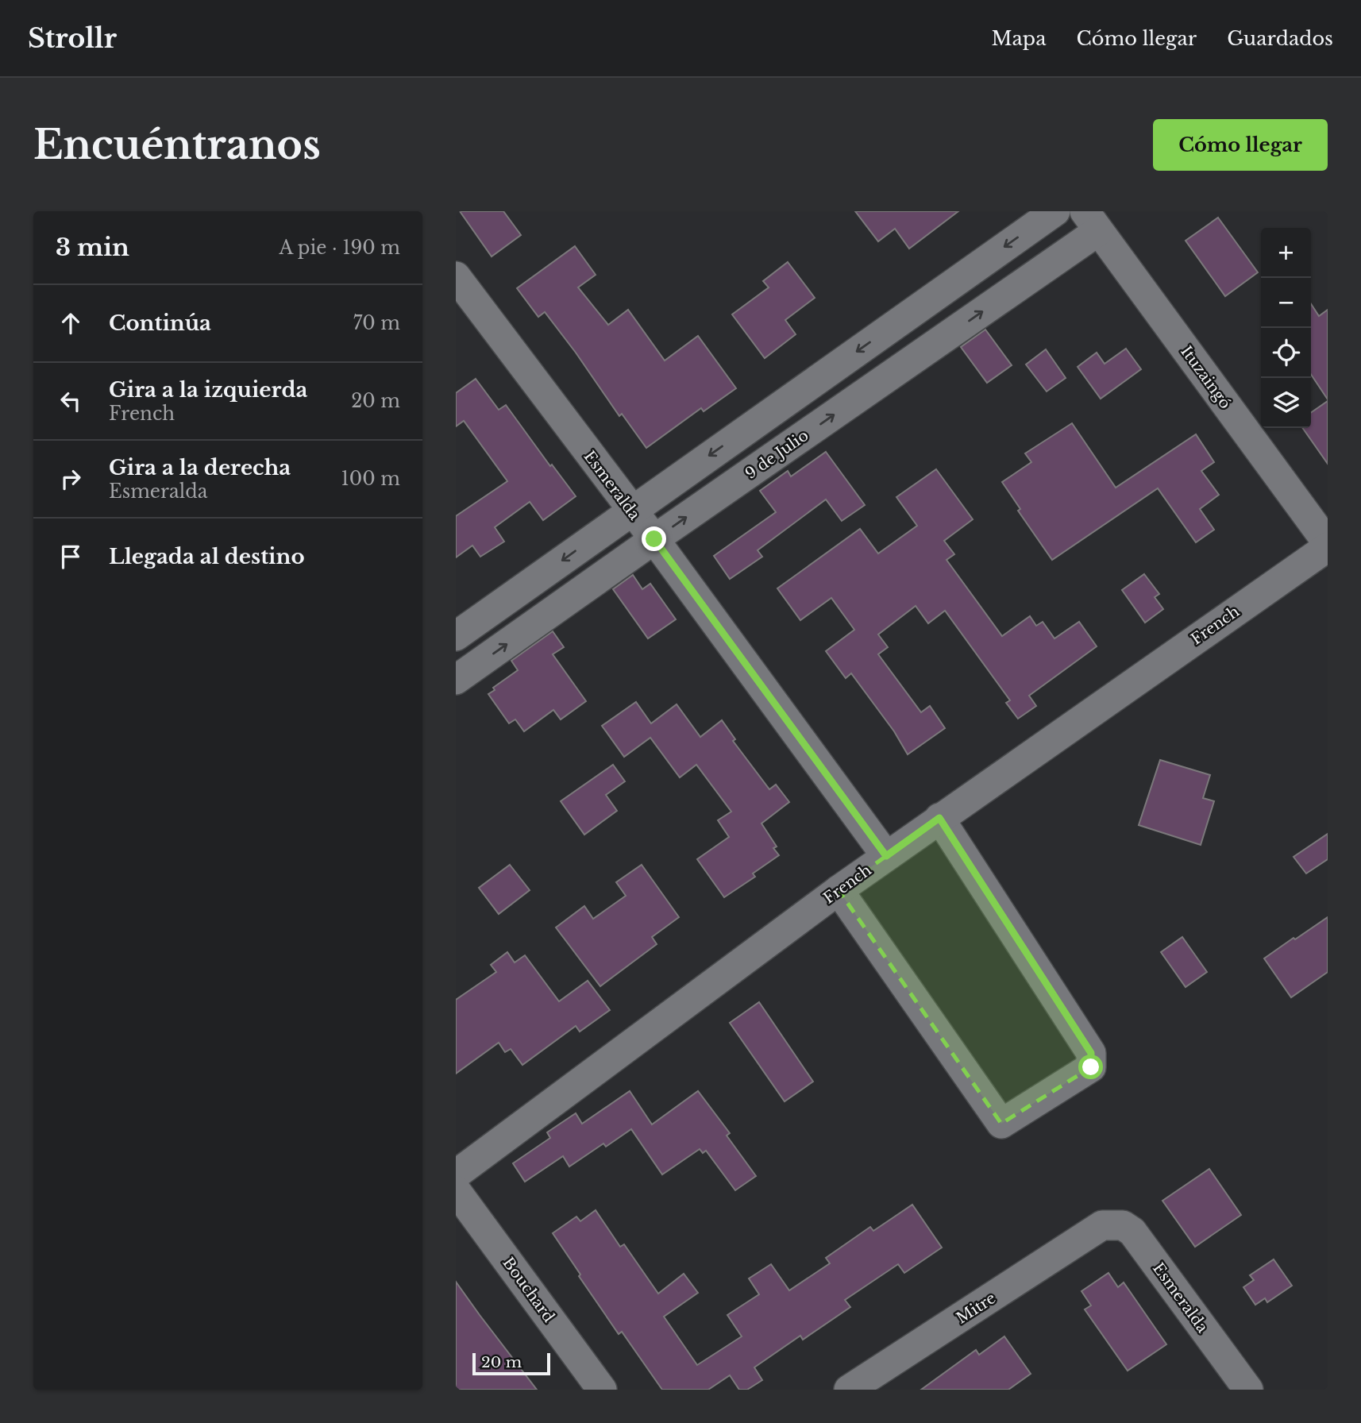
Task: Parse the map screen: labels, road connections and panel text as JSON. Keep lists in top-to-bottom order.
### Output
{
  "streets": {
    "street": [
      "Ituzaingó",
      "9 de Julio",
      "Esmeralda",
      "French",
      "Bouchard",
      "Mitre"
    ]
  },
  "crossings": [
    ["Ituzaingó", "9 de Julio"],
    ["Ituzaingó", "French"],
    ["9 de Julio", "Esmeralda"],
    ["Esmeralda", "French"],
    ["Esmeralda", "Mitre"]
  ],
  "scale_bar": "20 m",
  "page": {
    "header": "Strollr",
    "nav": ["Mapa", "Cómo llegar", "Guardados"],
    "buttons": "Cómo llegar",
    "title": "Encuéntranos",
    "heading": ["3 min", "A pie · 190 m"],
    "map_buttons": ["+", "−"],
    "list": [
      ["Continúa", "70 m"],
      ["Gira a la izquierda", "French", "20 m"],
      ["Gira a la derecha", "Esmeralda", "100 m"],
      "Llegada al destino"
    ],
    "scale": "20 m"
  }
}
